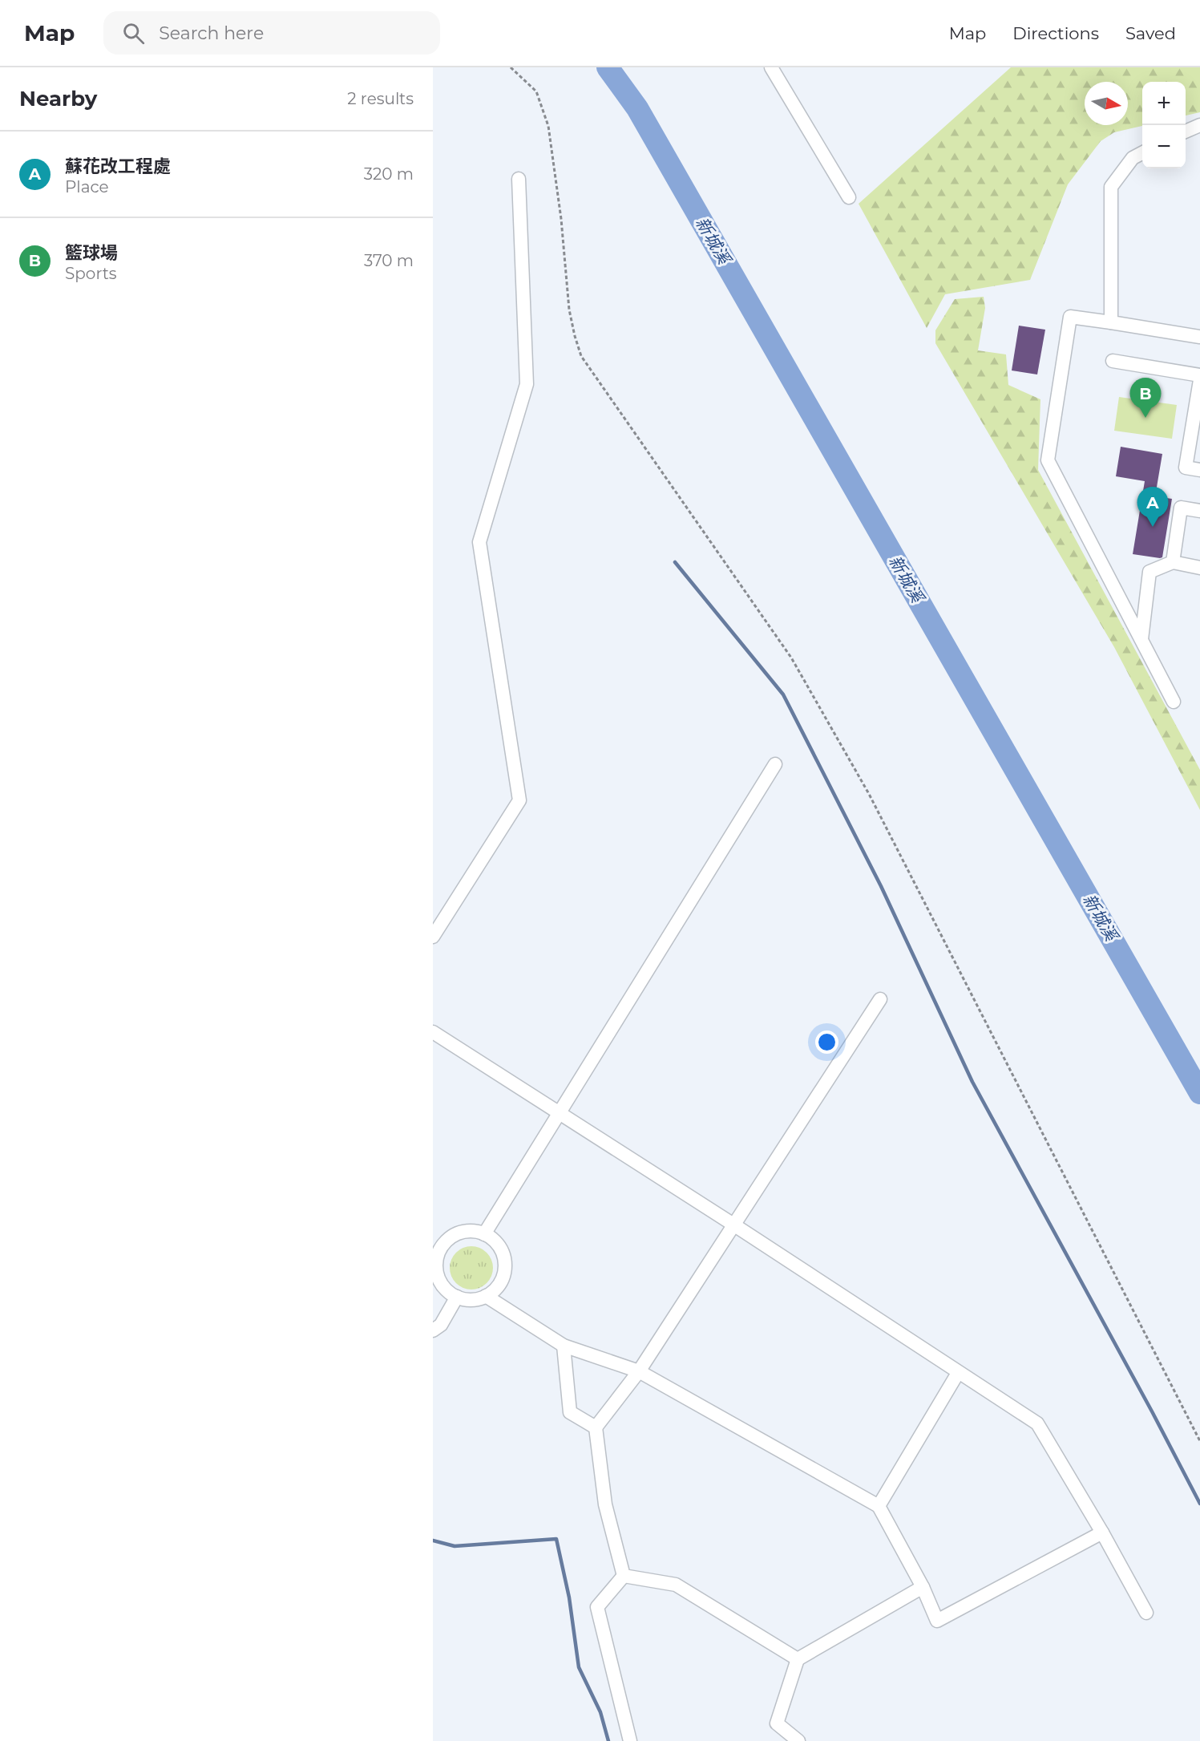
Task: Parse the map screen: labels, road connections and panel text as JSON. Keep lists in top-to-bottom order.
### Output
{
  "water": ["新城溪"],
  "north": "right",
  "page": {
    "header": "Map",
    "search": "Search here",
    "nav": ["Map", "Directions", "Saved"],
    "heading": ["Nearby", "2 results"],
    "map_buttons": ["+", "−"],
    "list": [
      {
        "mark": "A",
        "name": "蘇花改工程處",
        "note": "Place",
        "value": "320 m"
      },
      {
        "mark": "B",
        "name": "籃球場",
        "note": "Sports",
        "value": "370 m"
      }
    ],
    "pins": ["B", "A"]
  }
}
